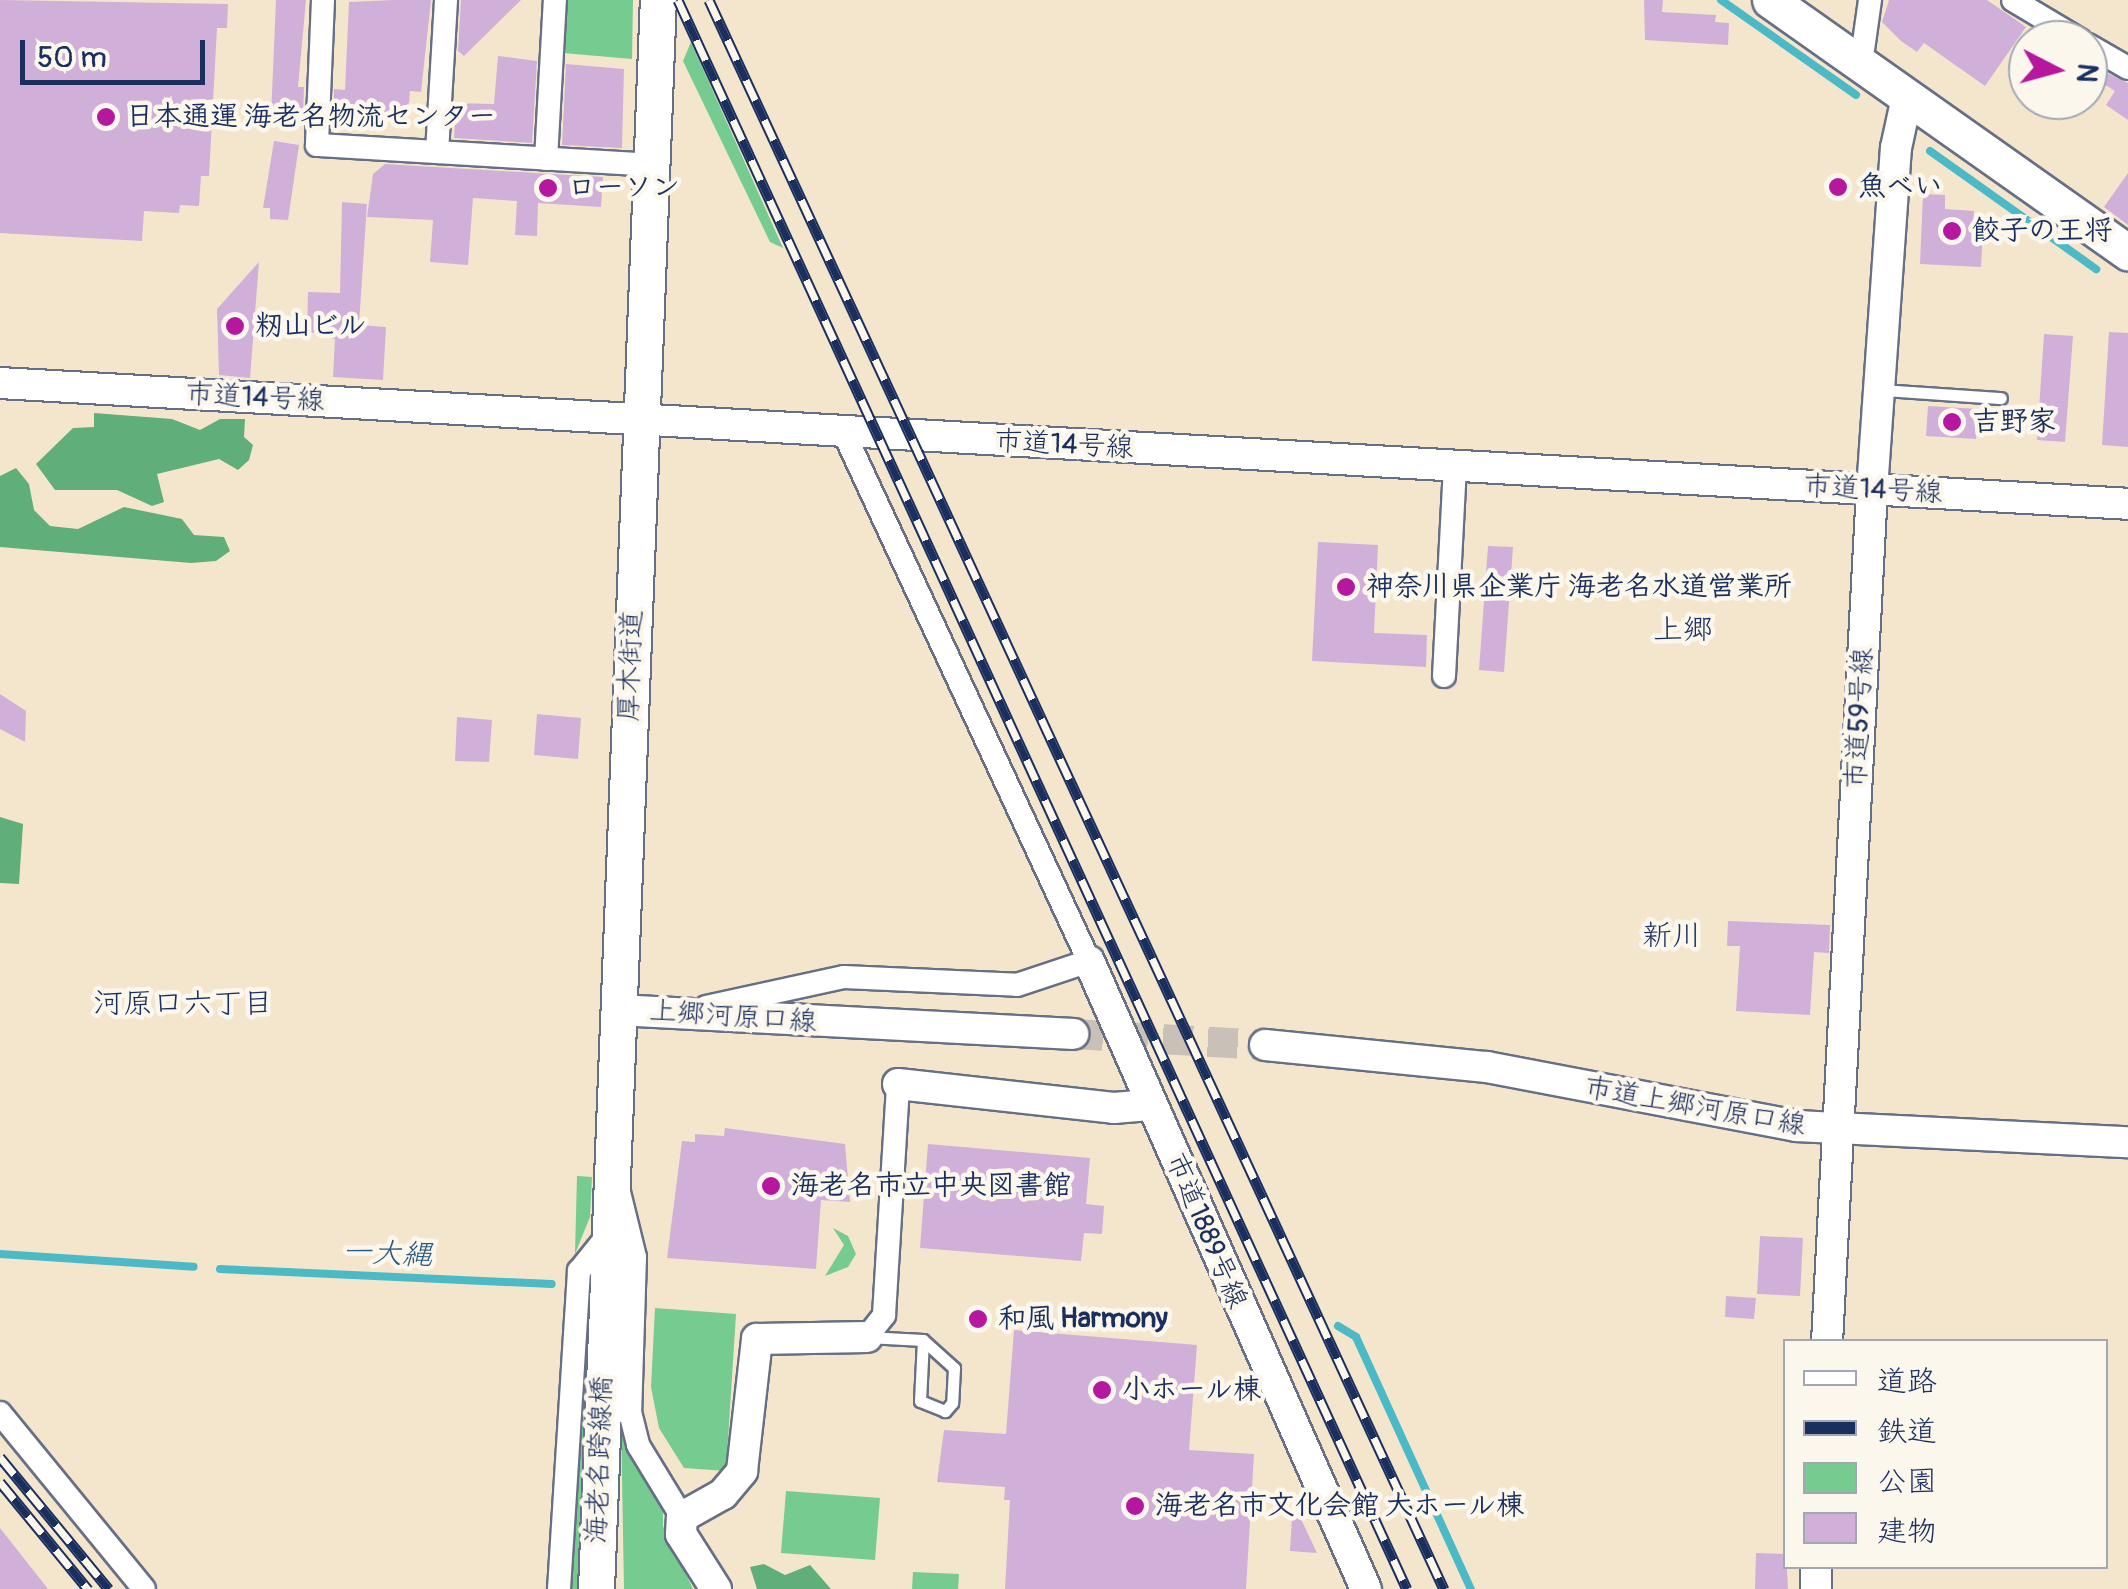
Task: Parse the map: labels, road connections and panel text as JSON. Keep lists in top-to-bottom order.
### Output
{
  "streets": {
    "main road": ["厚木街道", "海老名跨線橋"],
    "street": [
      "市道14号線",
      "市道59号線",
      "上郷河原口線",
      "市道上郷河原口線",
      "市道1889号線"
    ]
  },
  "crossings": [
    ["市道14号線", "厚木街道"],
    ["市道14号線", "市道59号線"],
    ["厚木街道", "上郷河原口線"],
    ["厚木街道", "海老名跨線橋"],
    ["市道59号線", "市道上郷河原口線"]
  ],
  "districts": ["上郷", "新川", "河原口六丁目"],
  "water": ["一大縄"],
  "places": [
    "日本通運 海老名物流センター",
    "魚べい",
    "ローソン",
    "餃子の王将",
    "籾山ビル",
    "吉野家",
    "神奈川県企業庁 海老名水道営業所",
    "海老名市立中央図書館",
    "和風 Harmony",
    "小ホール棟",
    "海老名市文化会館 大ホール棟"
  ],
  "legend": [
    "道路",
    "鉄道",
    "公園",
    "建物"
  ],
  "scale_bar": "50 m",
  "north": "right"
}
